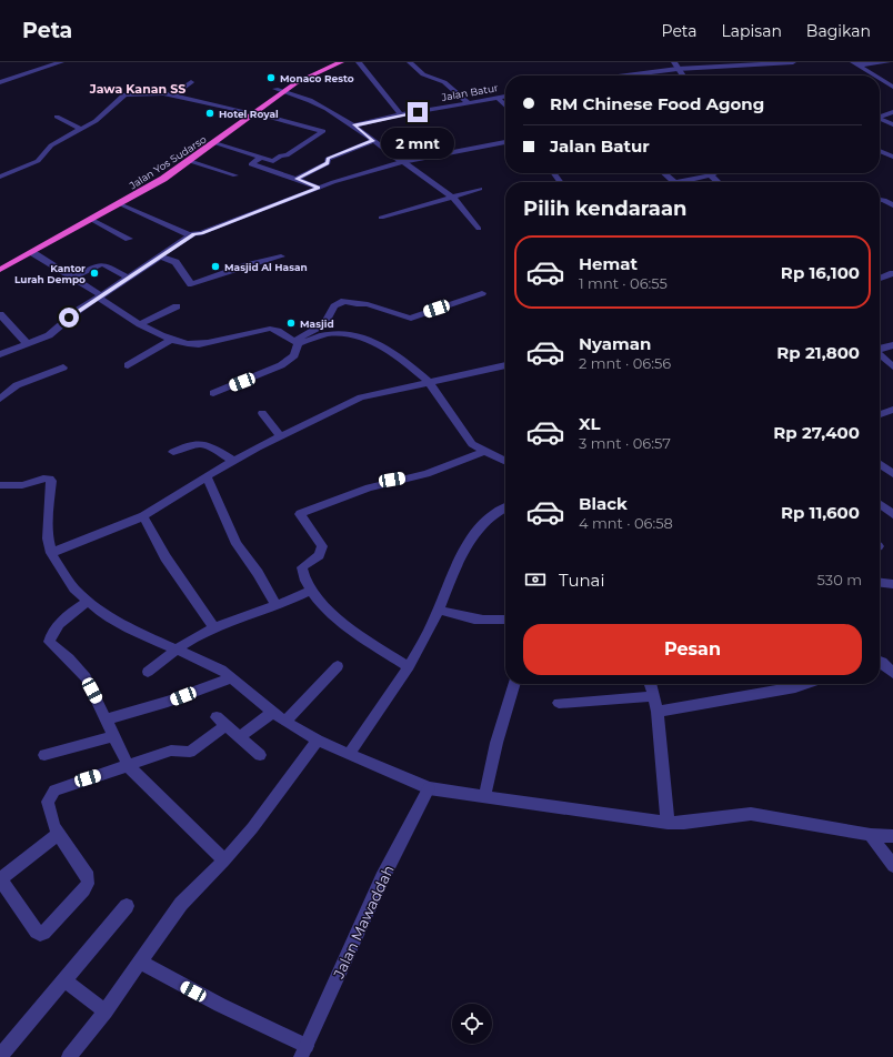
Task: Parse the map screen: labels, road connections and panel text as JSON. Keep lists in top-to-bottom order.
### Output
{
  "streets": {
    "highway": ["Jalan Yos Sudarso"],
    "street": ["Jalan Batur", "Jalan Mawaddah"]
  },
  "districts": ["Jawa Kanan SS"],
  "places": [
    "Monaco Resto",
    "Hotel Royal",
    "Masjid Al Hasan",
    "Kantor Lurah Dempo",
    "Masjid"
  ],
  "page": {
    "header": "Peta",
    "nav": ["Peta", "Lapisan", "Bagikan"],
    "banner": ["RM Chinese Food Agong", "Jalan Batur"],
    "bubble": "2 mnt",
    "heading": "Pilih kendaraan",
    "list": [
      {
        "name": "Hemat",
        "note": "1 mnt · 06:55",
        "value": "Rp 16,100"
      },
      {
        "name": "Nyaman",
        "note": "2 mnt · 06:56",
        "value": "Rp 21,800"
      },
      {
        "name": "XL",
        "note": "3 mnt · 06:57",
        "value": "Rp 27,400"
      },
      {
        "name": "Black",
        "note": "4 mnt · 06:58",
        "value": "Rp 11,600"
      }
    ],
    "pay": ["Tunai", "530 m"],
    "buttons": "Pesan"
  }
}
